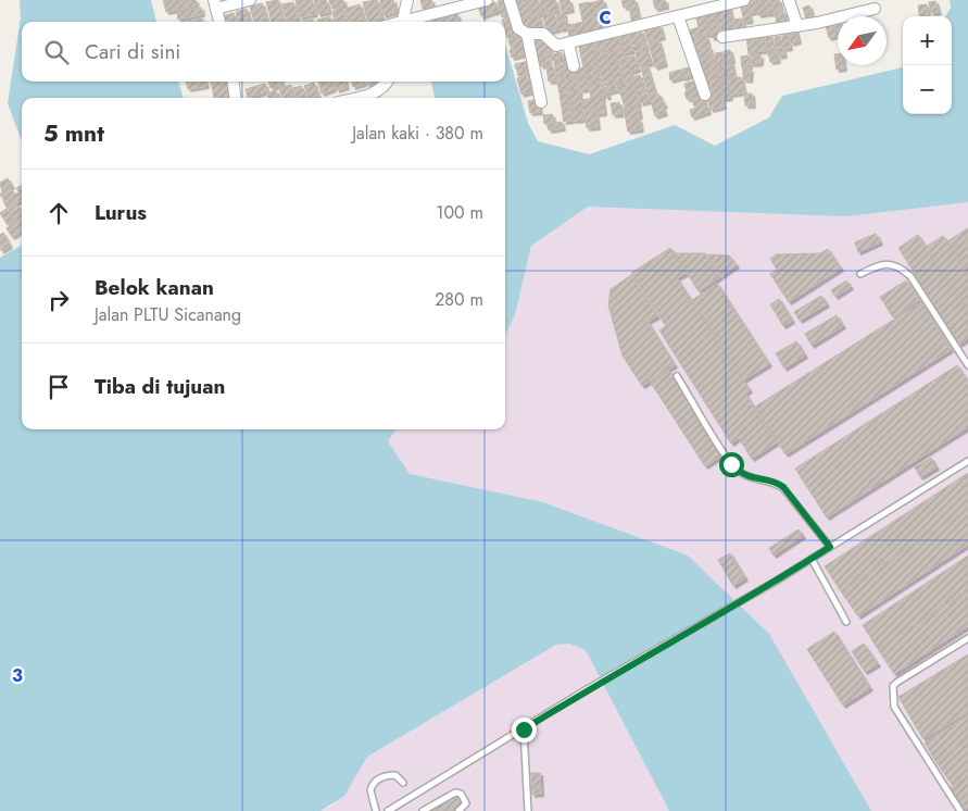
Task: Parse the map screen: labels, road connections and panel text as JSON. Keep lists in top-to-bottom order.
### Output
{
  "north": "bottom left",
  "page": {
    "map_buttons": ["+", "−"],
    "search": "Cari di sini",
    "heading": ["5 mnt", "Jalan kaki · 380 m"],
    "list": [
      ["Lurus", "100 m"],
      ["Belok kanan", "Jalan PLTU Sicanang", "280 m"],
      "Tiba di tujuan"
    ]
  },
  "grid": {
    "columns": ["C"],
    "rows": ["3"]
  }
}
